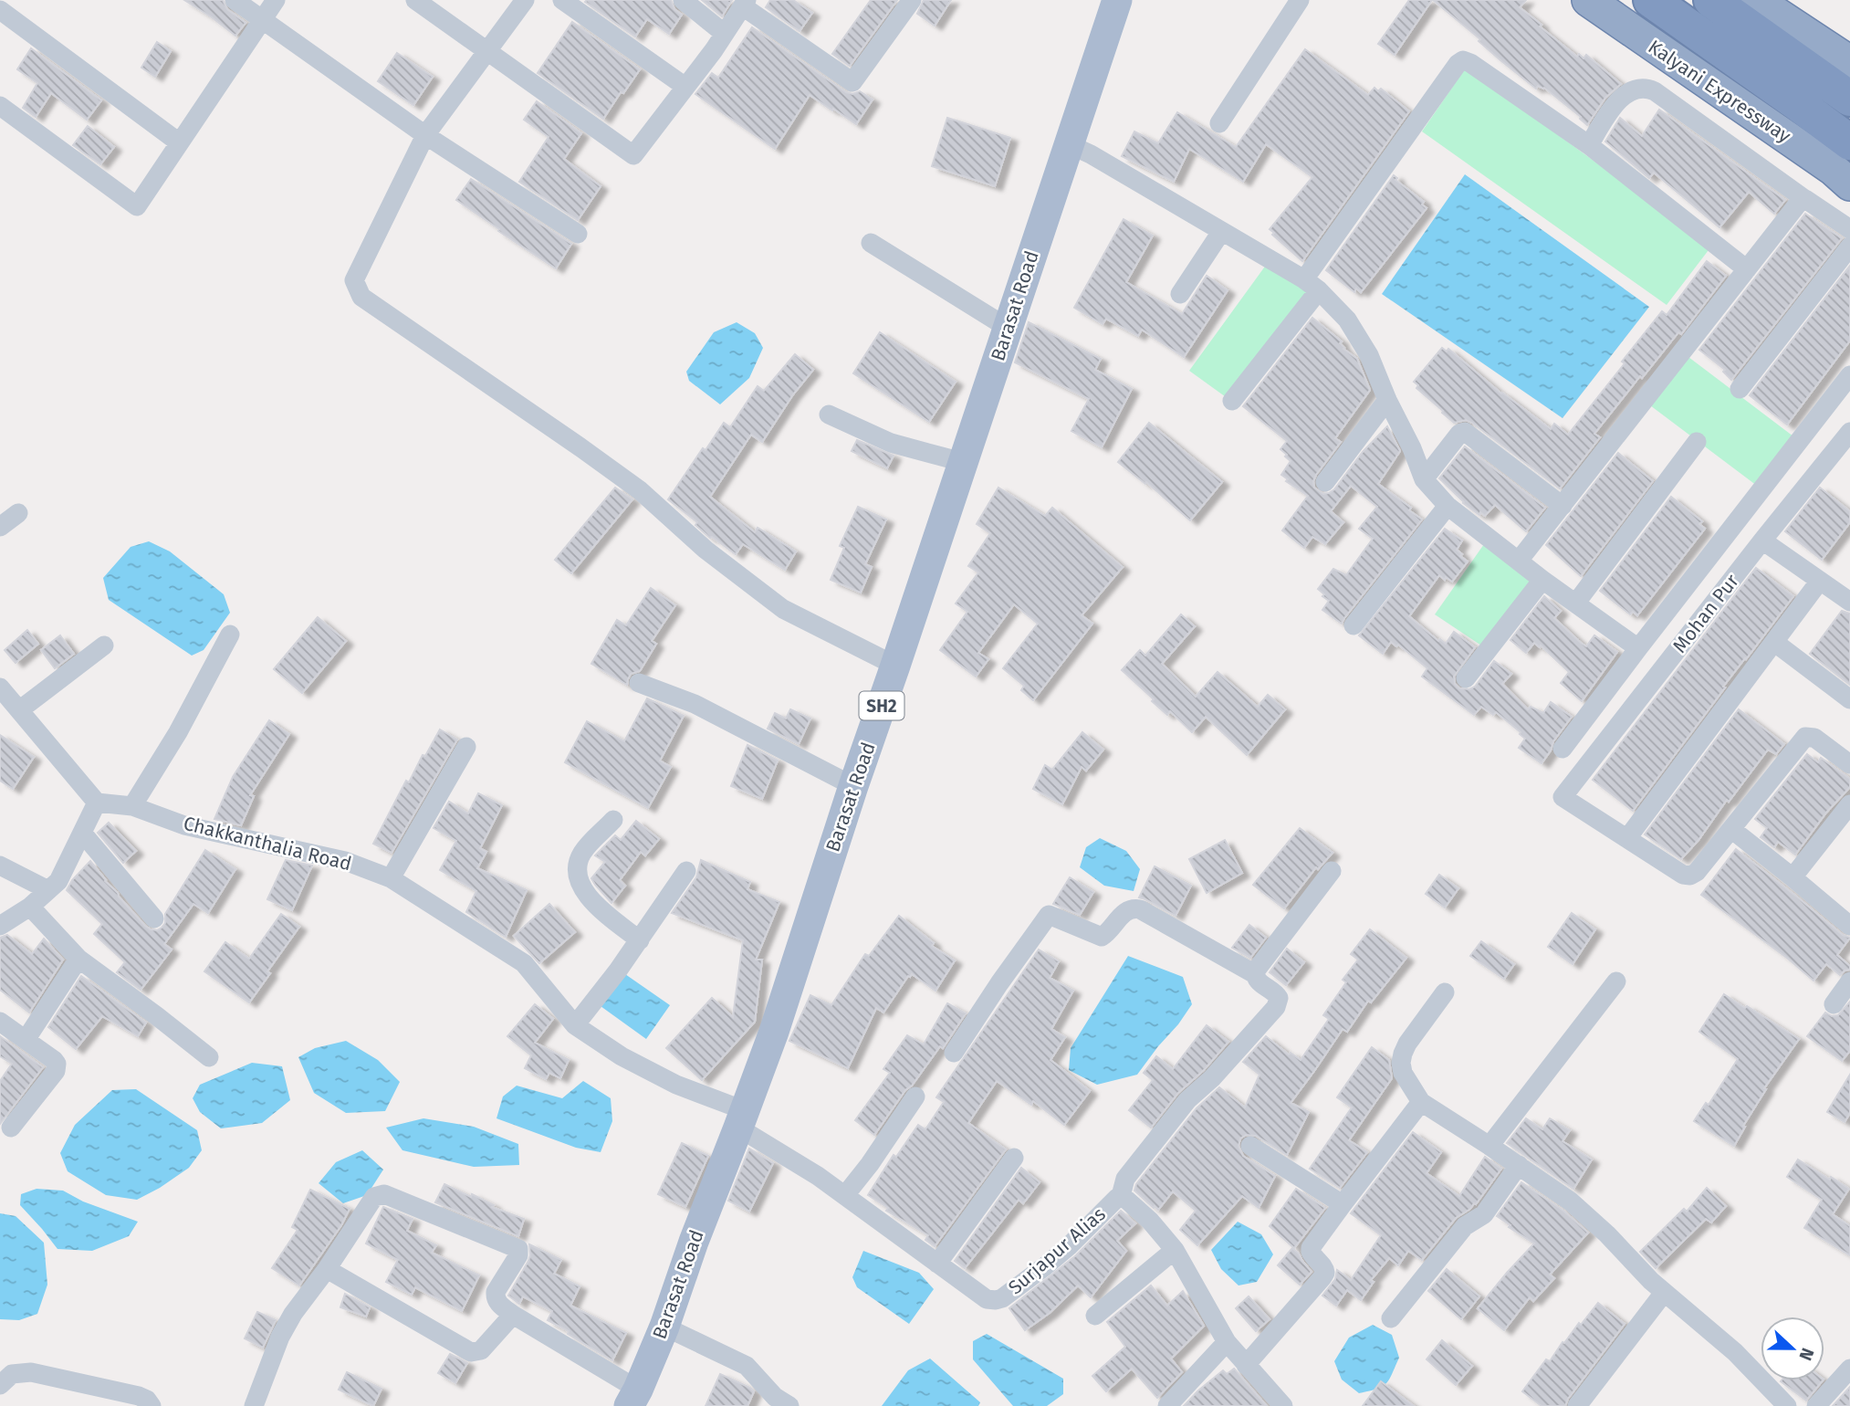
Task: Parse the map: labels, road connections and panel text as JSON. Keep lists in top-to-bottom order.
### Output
{
  "streets": {
    "highway": ["Kalyani Expressway"],
    "main road": ["Barasat Road", "SH2"],
    "street": ["Mohan Pur", "Chakkanthalia Road", "Surjapur Alias"]
  },
  "crossings": [
    ["Barasat Road", "Chakkanthalia Road"],
    ["Barasat Road", "Surjapur Alias"],
    ["Chakkanthalia Road", "Surjapur Alias"]
  ],
  "north": "right"
}
